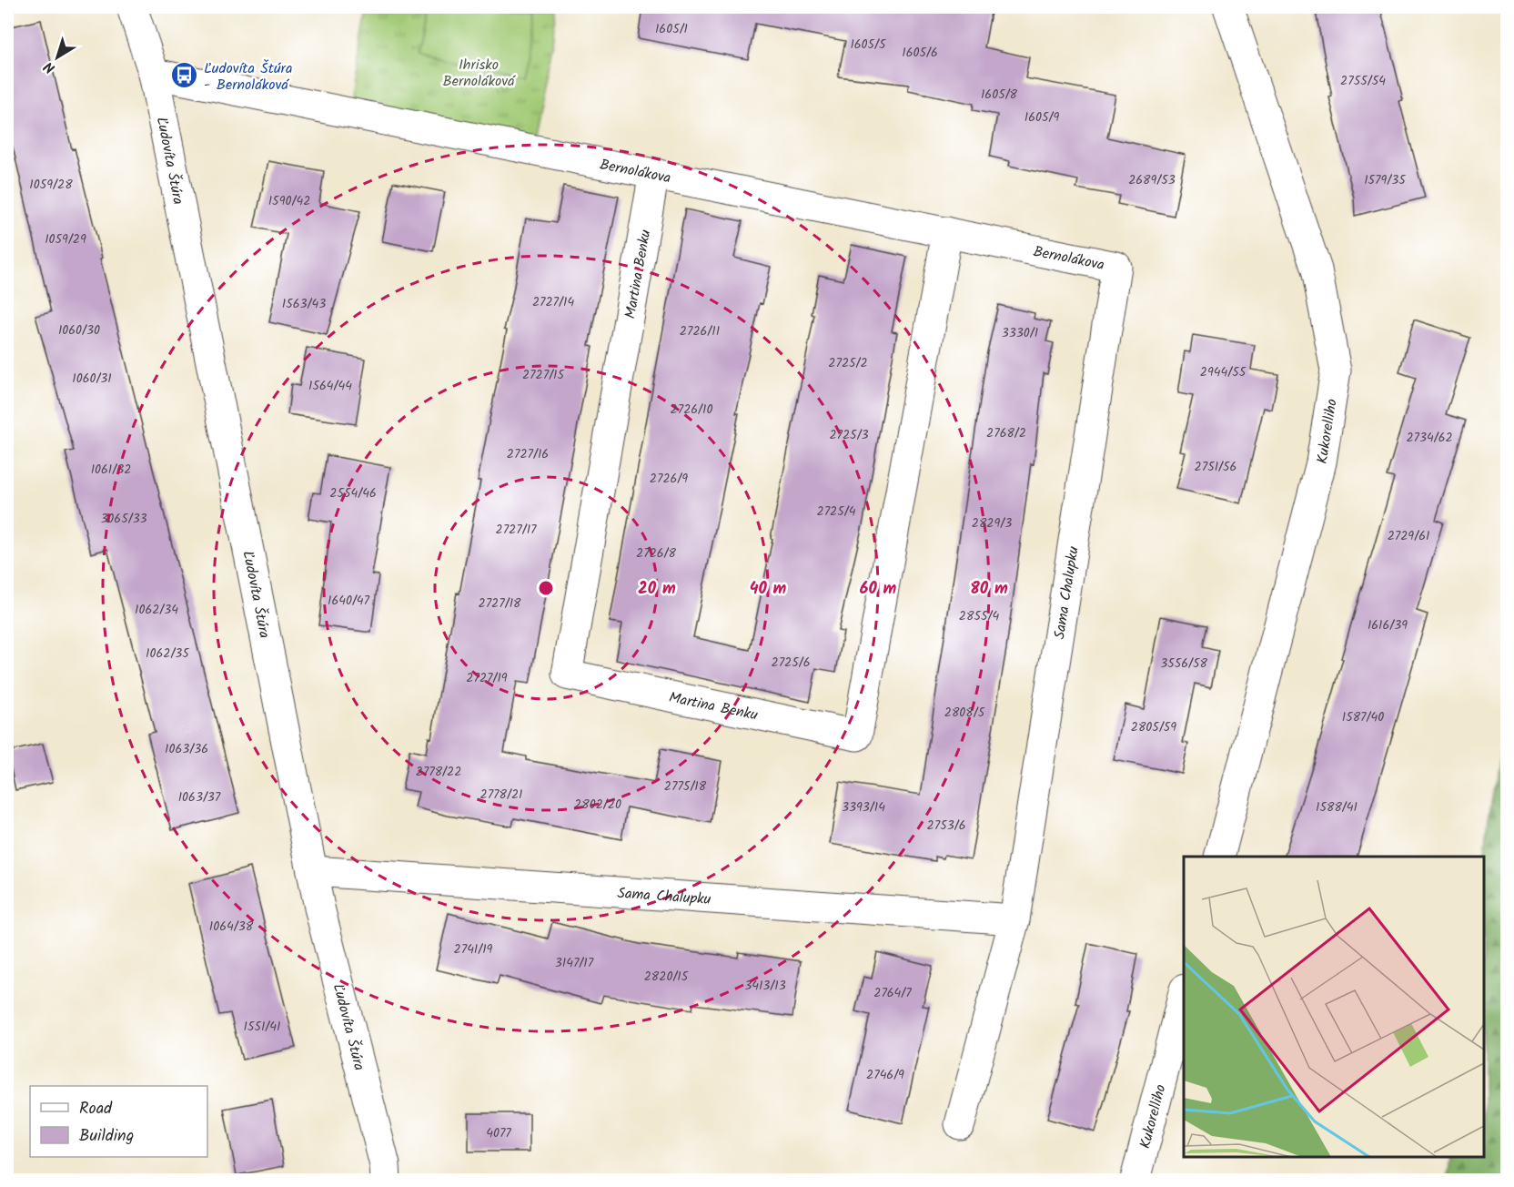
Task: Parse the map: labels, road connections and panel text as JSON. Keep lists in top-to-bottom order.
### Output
{
  "streets": {
    "street": [
      "Ľudovíta Štúra",
      "Bernolákova",
      "Martina Benku",
      "Kukorelliho",
      "Sama Chalupku"
    ]
  },
  "crossings": [
    ["Ľudovíta Štúra", "Bernolákova"],
    ["Ľudovíta Štúra", "Sama Chalupku"],
    ["Bernolákova", "Martina Benku"],
    ["Bernolákova", "Sama Chalupku"]
  ],
  "parks": ["Ihrisko Bernoláková"],
  "places": {
    "bus stop": ["Ľudovíta Štúra - Bernoláková"]
  },
  "house_numbers": [
    "1605/1",
    "1605/5",
    "1605/6",
    "2755/54",
    "1605/8",
    "1605/9",
    "2689/53",
    "1579/35",
    "1059/28",
    "1590/42",
    "1059/29",
    "2727/14",
    "1563/43",
    "1060/30",
    "2726/11",
    "3330/1",
    "2725/2",
    "2944/55",
    "2727/15",
    "1060/31",
    "1564/44",
    "2726/10",
    "2768/2",
    "2725/3",
    "2734/62",
    "2727/16",
    "2751/56",
    "1061/32",
    "2726/9",
    "2554/46",
    "2725/4",
    "3065/33",
    "2829/3",
    "2727/17",
    "2729/61",
    "2726/8",
    "1640/47",
    "2727/18",
    "1062/34",
    "2855/4",
    "1616/39",
    "1062/35",
    "2725/6",
    "3556/58",
    "2727/19",
    "2808/5",
    "1587/40",
    "2805/59",
    "1063/36",
    "2778/22",
    "2775/18",
    "2778/21",
    "1063/37",
    "2802/20",
    "3393/14",
    "1588/41",
    "2753/6",
    "1064/38",
    "2741/19",
    "3147/17",
    "2820/15",
    "3413/13",
    "2764/7",
    "1551/41",
    "2746/9",
    "4077"
  ],
  "legend": ["Road", "Building"],
  "north": "bottom left",
  "rings": [
    "20 m",
    "40 m",
    "60 m",
    "80 m"
  ]
}
